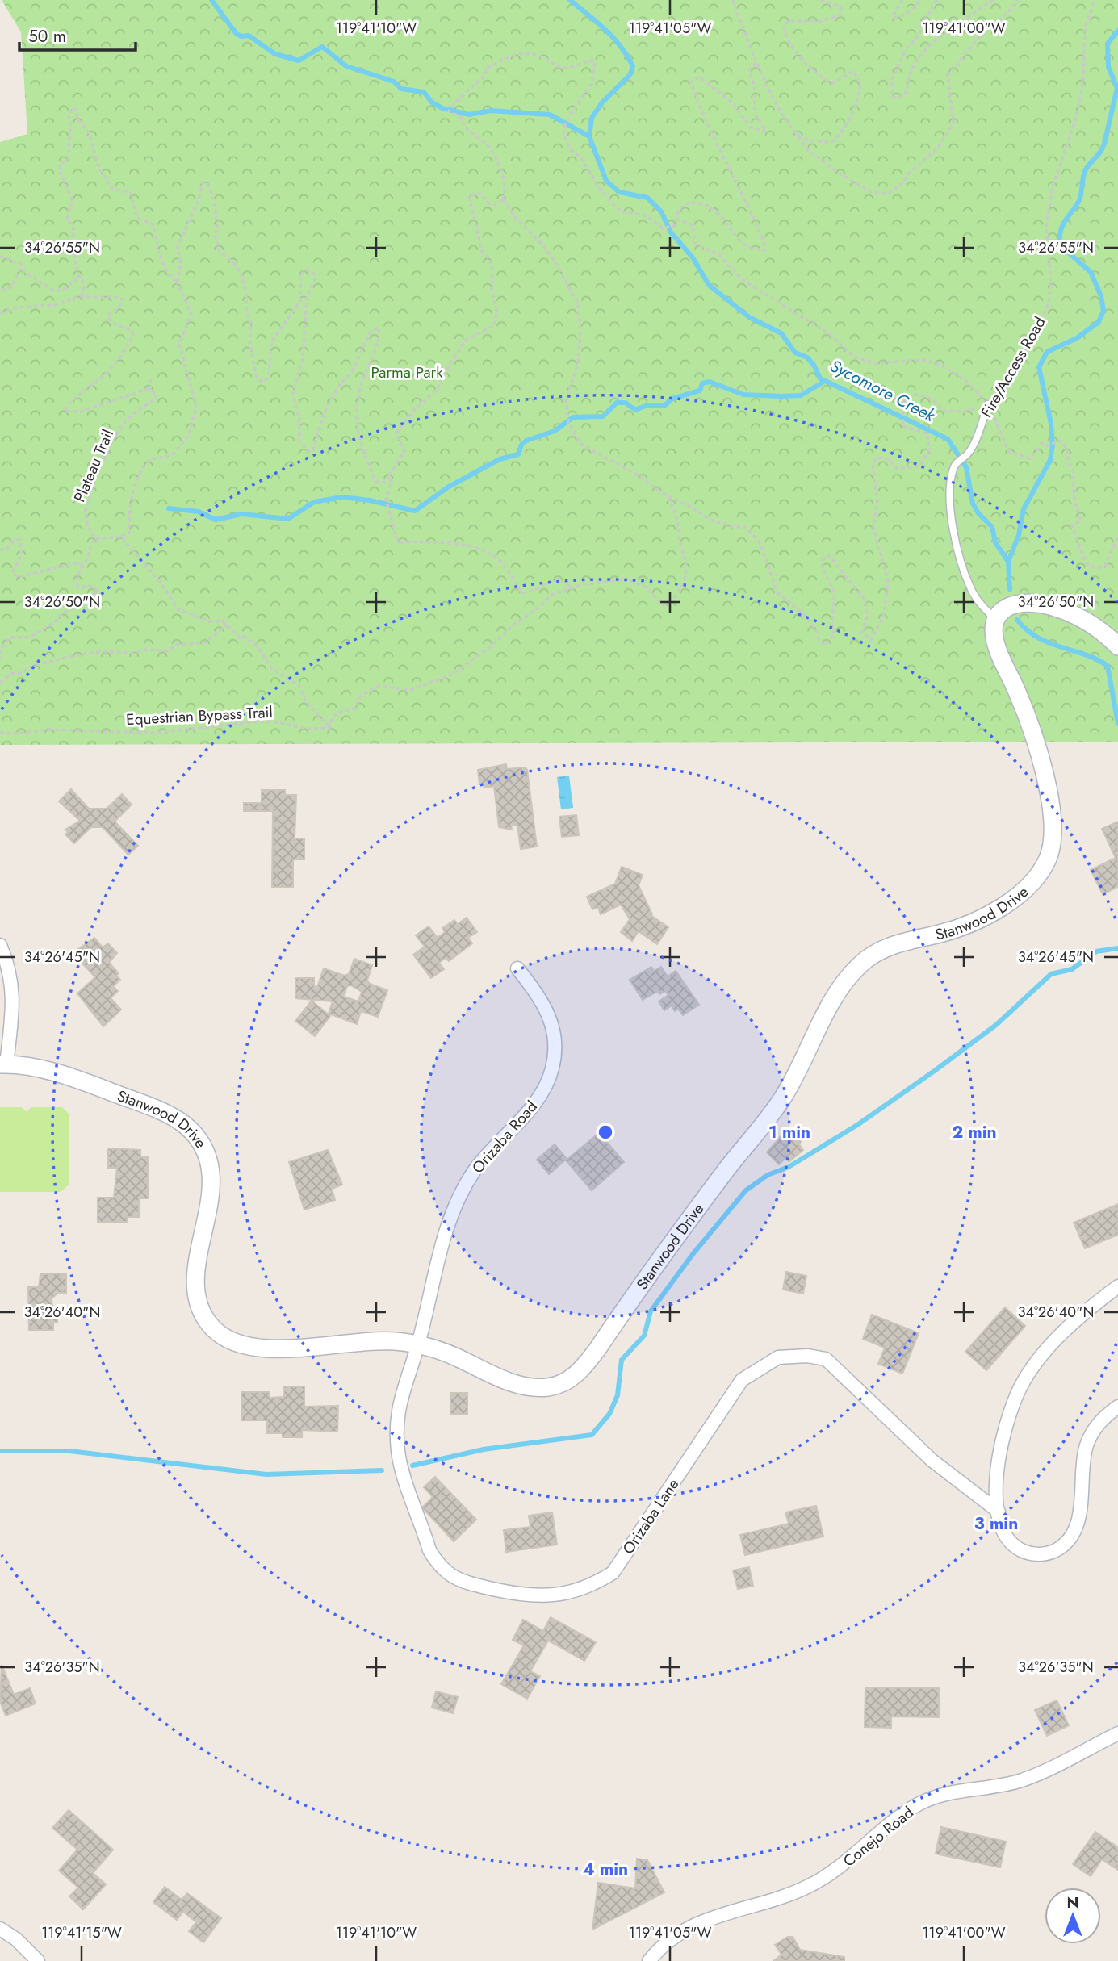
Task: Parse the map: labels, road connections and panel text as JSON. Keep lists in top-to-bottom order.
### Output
{
  "streets": {
    "main road": ["Stanwood Drive"],
    "street": ["Orizaba Road", "Orizaba Lane", "Conejo Road"],
    "lane": ["Fire/Access Road"],
    "path": ["Plateau Trail", "Equestrian Bypass Trail"]
  },
  "crossings": [
    ["Fire/Access Road", "Stanwood Drive"],
    ["Stanwood Drive", "Orizaba Road"],
    ["Stanwood Drive", "Orizaba Lane"],
    ["Orizaba Road", "Orizaba Lane"]
  ],
  "water": ["Sycamore Creek"],
  "parks": ["Parma Park"],
  "scale_bar": "50 m",
  "north": "top",
  "coordinates": [
    "119°41'10\"W",
    "119°41'05\"W",
    "119°41'00\"W",
    "34°26'55\"N",
    "34°26'50\"N",
    "34°26'45\"N",
    "34°26'40\"N",
    "34°26'35\"N",
    "119°41'15\"W"
  ],
  "rings": [
    "1 min",
    "2 min",
    "3 min",
    "4 min"
  ]
}
